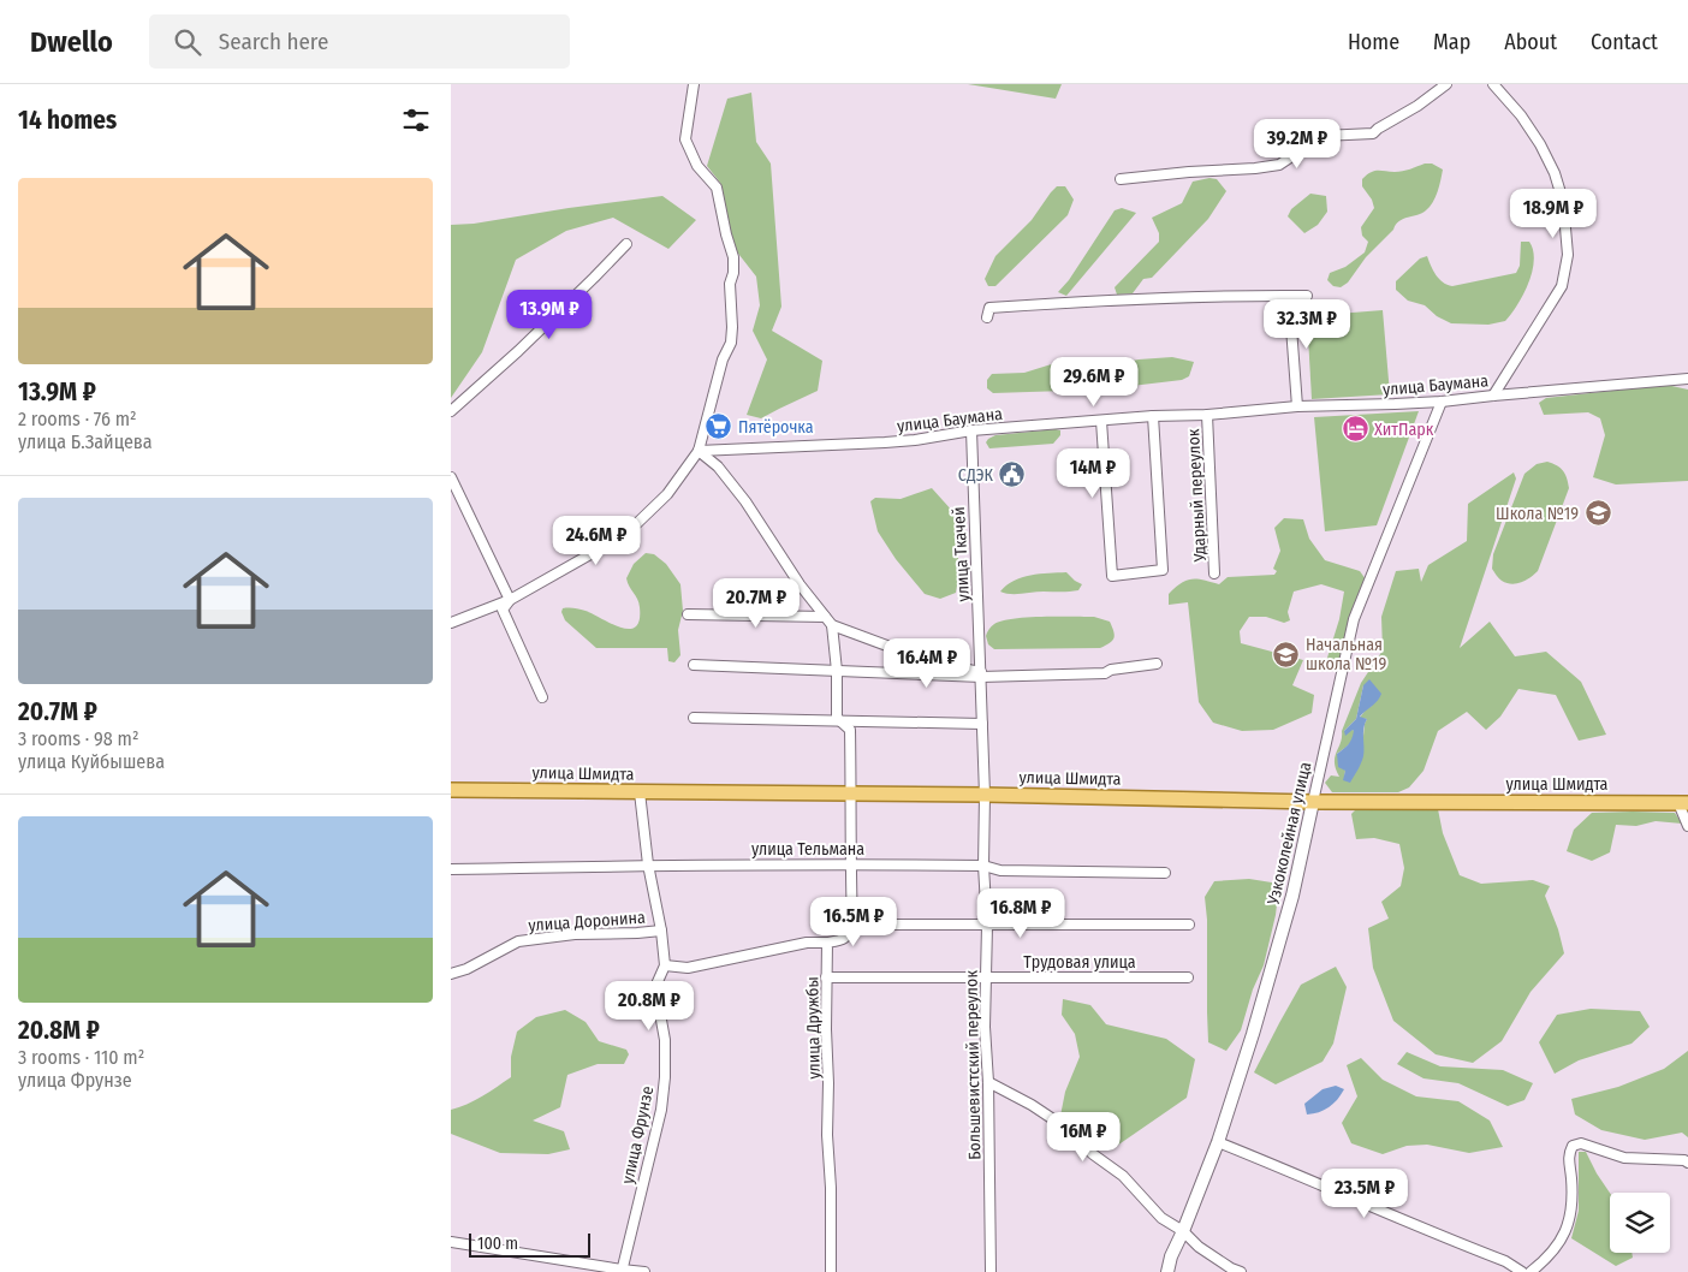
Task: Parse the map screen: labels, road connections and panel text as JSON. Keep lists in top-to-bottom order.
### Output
{
  "streets": {
    "main road": ["улица Шмидта"],
    "street": [
      "улица Баумана",
      "Ударный переулок",
      "улица Ткачей",
      "Узкоколейная улица",
      "улица Тельмана",
      "улица Доронина",
      "Трудовая улица",
      "улица Дружбы",
      "Большевистский переулок",
      "улица Фрунзе"
    ]
  },
  "crossings": [
    ["улица Баумана", "Ударный переулок"],
    ["улица Баумана", "улица Ткачей"],
    ["улица Баумана", "Узкоколейная улица"],
    ["улица Ткачей", "Большевистский переулок"],
    ["улица Шмидта", "Узкоколейная улица"],
    ["улица Шмидта", "Большевистский переулок"],
    ["улица Шмидта", "улица Фрунзе"],
    ["улица Тельмана", "Большевистский переулок"],
    ["улица Тельмана", "улица Фрунзе"],
    ["улица Доронина", "улица Фрунзе"],
    ["Трудовая улица", "улица Дружбы"],
    ["Трудовая улица", "Большевистский переулок"]
  ],
  "places": {
    "supermarket": ["Пятёрочка"],
    "hotel": ["ХитПарк"],
    "public building": ["СДЭК"],
    "school or university": ["Школа №19", "Начальная школа №19"]
  },
  "scale_bar": "100 m",
  "page": {
    "header": "Dwello",
    "search": "Search here",
    "nav": [
      "Home",
      "Map",
      "About",
      "Contact"
    ],
    "heading": "14 homes",
    "price": [
      "39.2M ₽",
      "18.9M ₽",
      "13.9M ₽",
      "32.3M ₽",
      "29.6M ₽",
      "14M ₽",
      "24.6M ₽",
      "20.7M ₽",
      "16.4M ₽",
      "16.8M ₽",
      "16.5M ₽",
      "20.8M ₽",
      "16M ₽",
      "23.5M ₽"
    ],
    "list": [
      {
        "name": "13.9M ₽",
        "note": "2 rooms · 76 m² · улица Б.Зайцева"
      },
      {
        "name": "20.7M ₽",
        "note": "3 rooms · 98 m² · улица Куйбышева"
      },
      {
        "name": "20.8M ₽",
        "note": "3 rooms · 110 m² · улица Фрунзе"
      }
    ],
    "scale": "100 m"
  }
}
